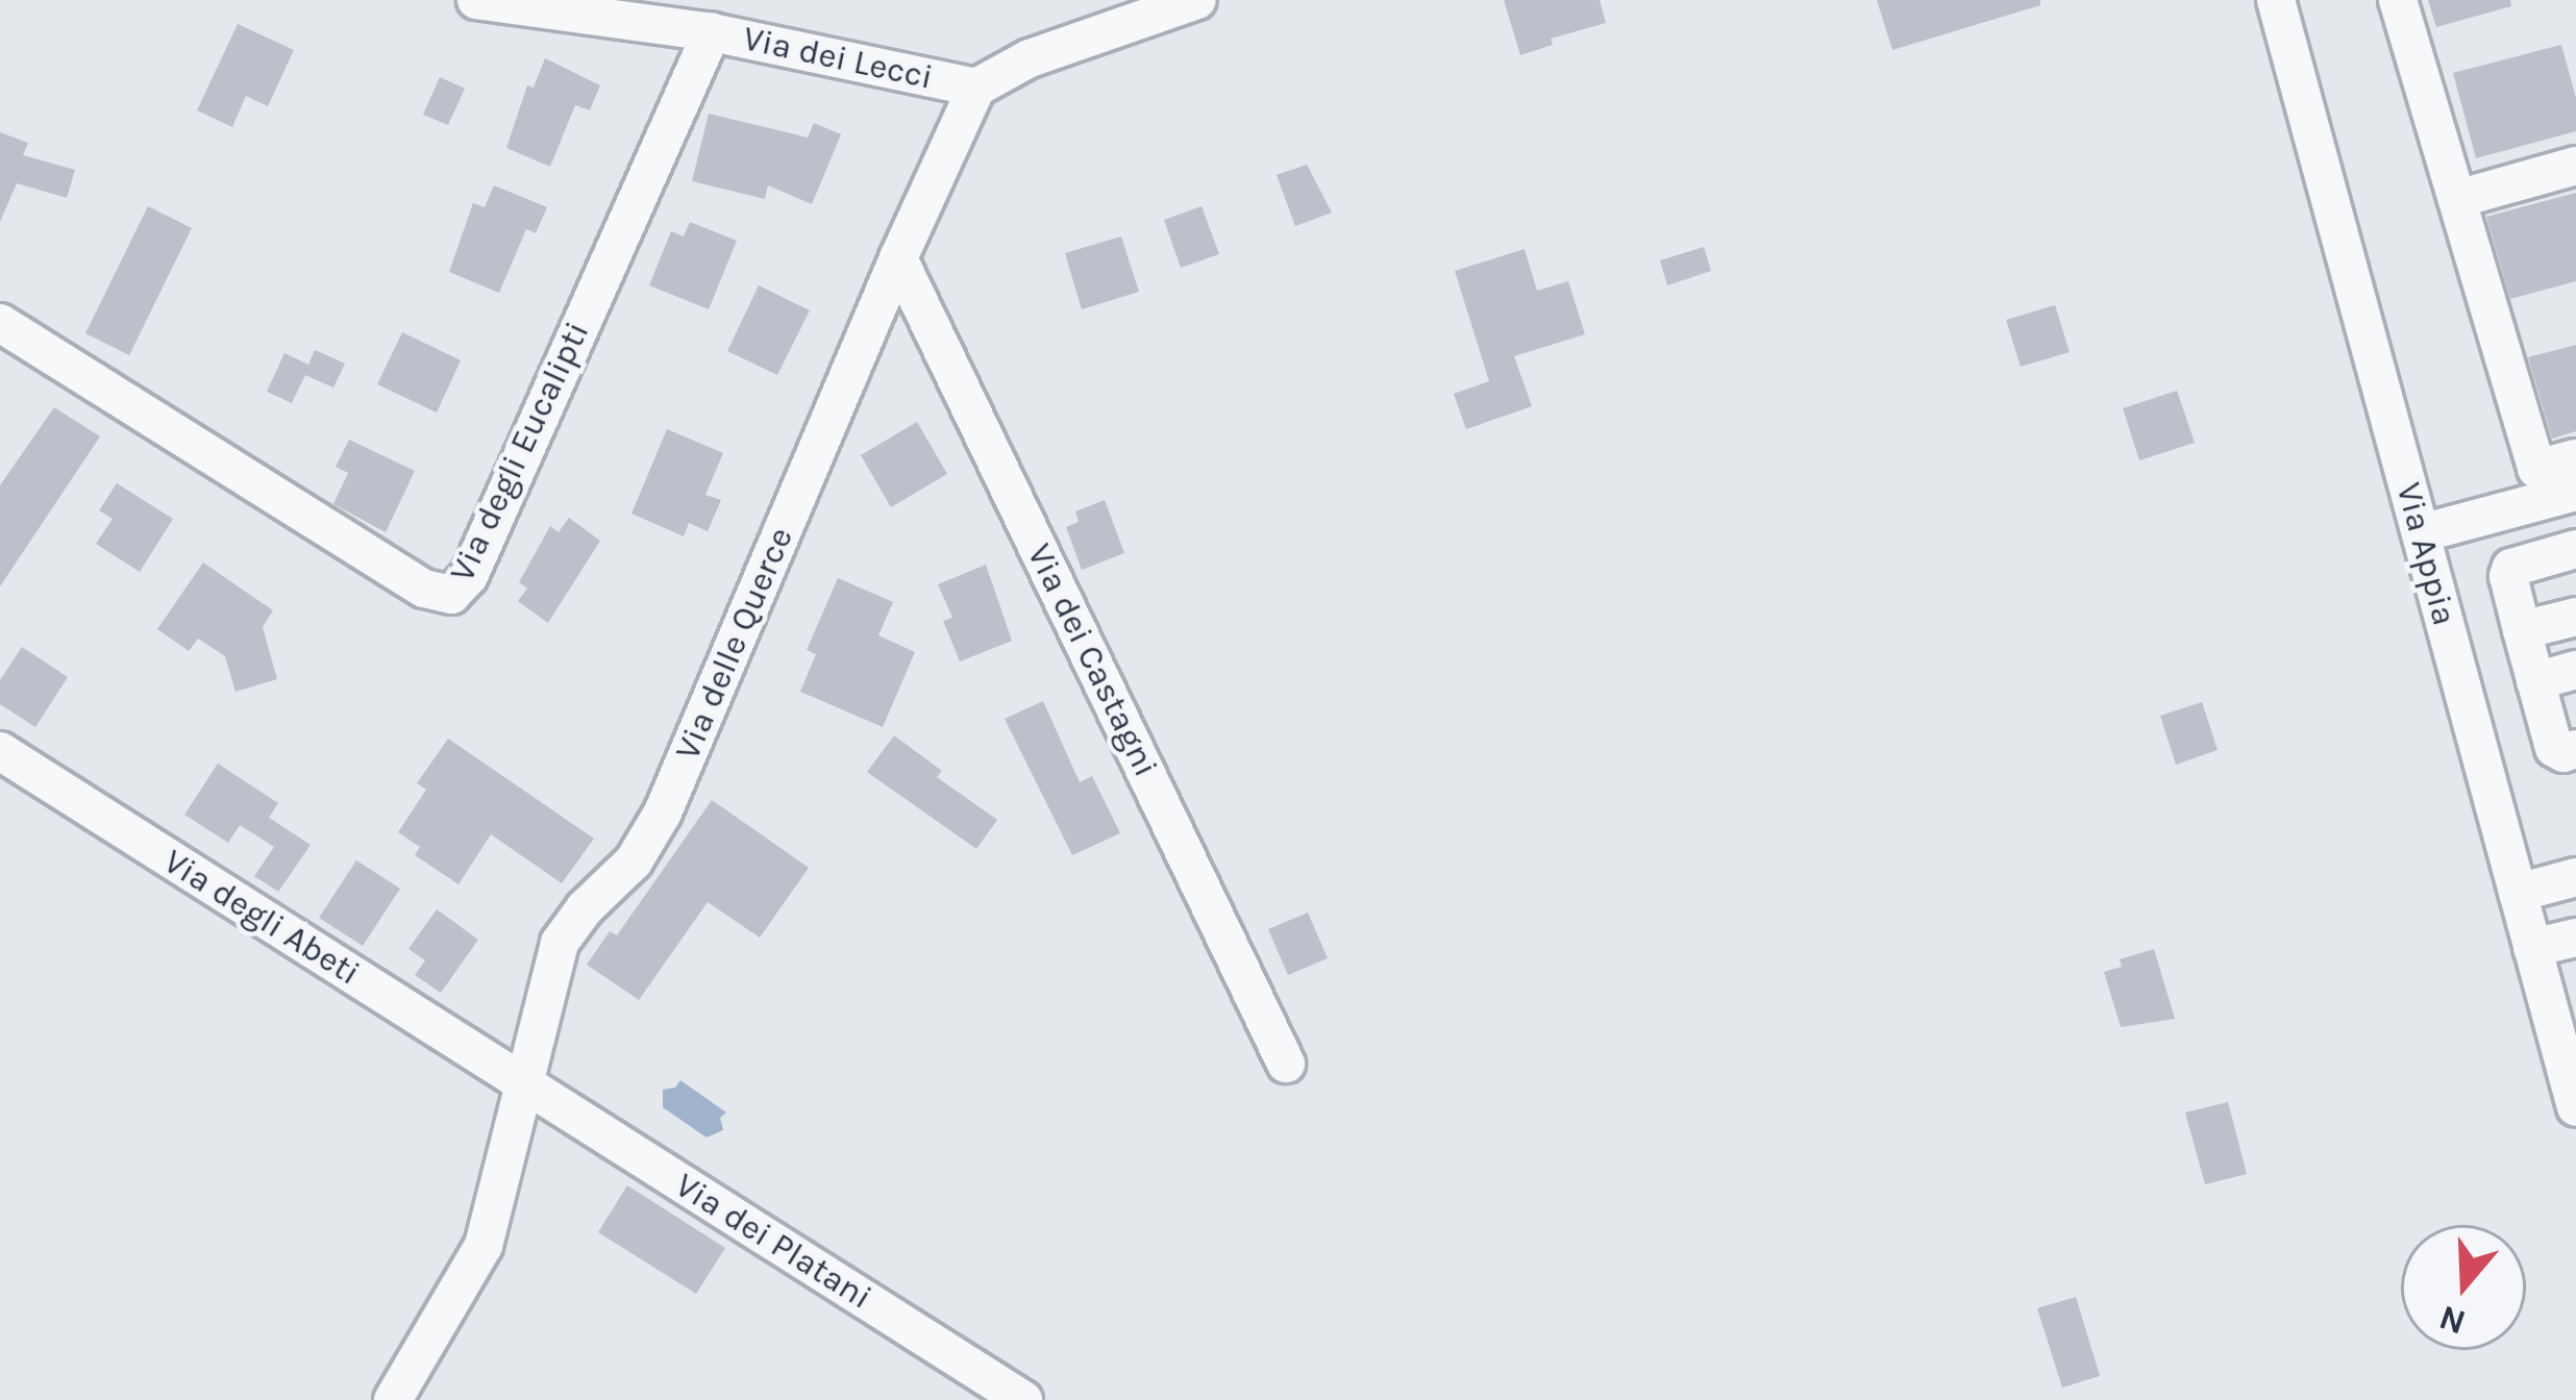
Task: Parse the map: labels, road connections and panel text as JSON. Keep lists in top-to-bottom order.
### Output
{
  "streets": {
    "street": [
      "Via dei Lecci",
      "Via degli Eucalipti",
      "Via Appia",
      "Via delle Querce",
      "Via dei Castagni",
      "Via degli Abeti",
      "Via dei Platani"
    ]
  },
  "crossings": [
    ["Via dei Lecci", "Via degli Eucalipti"],
    ["Via dei Lecci", "Via delle Querce"],
    ["Via delle Querce", "Via dei Castagni"],
    ["Via delle Querce", "Via degli Abeti"],
    ["Via delle Querce", "Via dei Platani"],
    ["Via degli Abeti", "Via dei Platani"]
  ],
  "north": "bottom"
}
